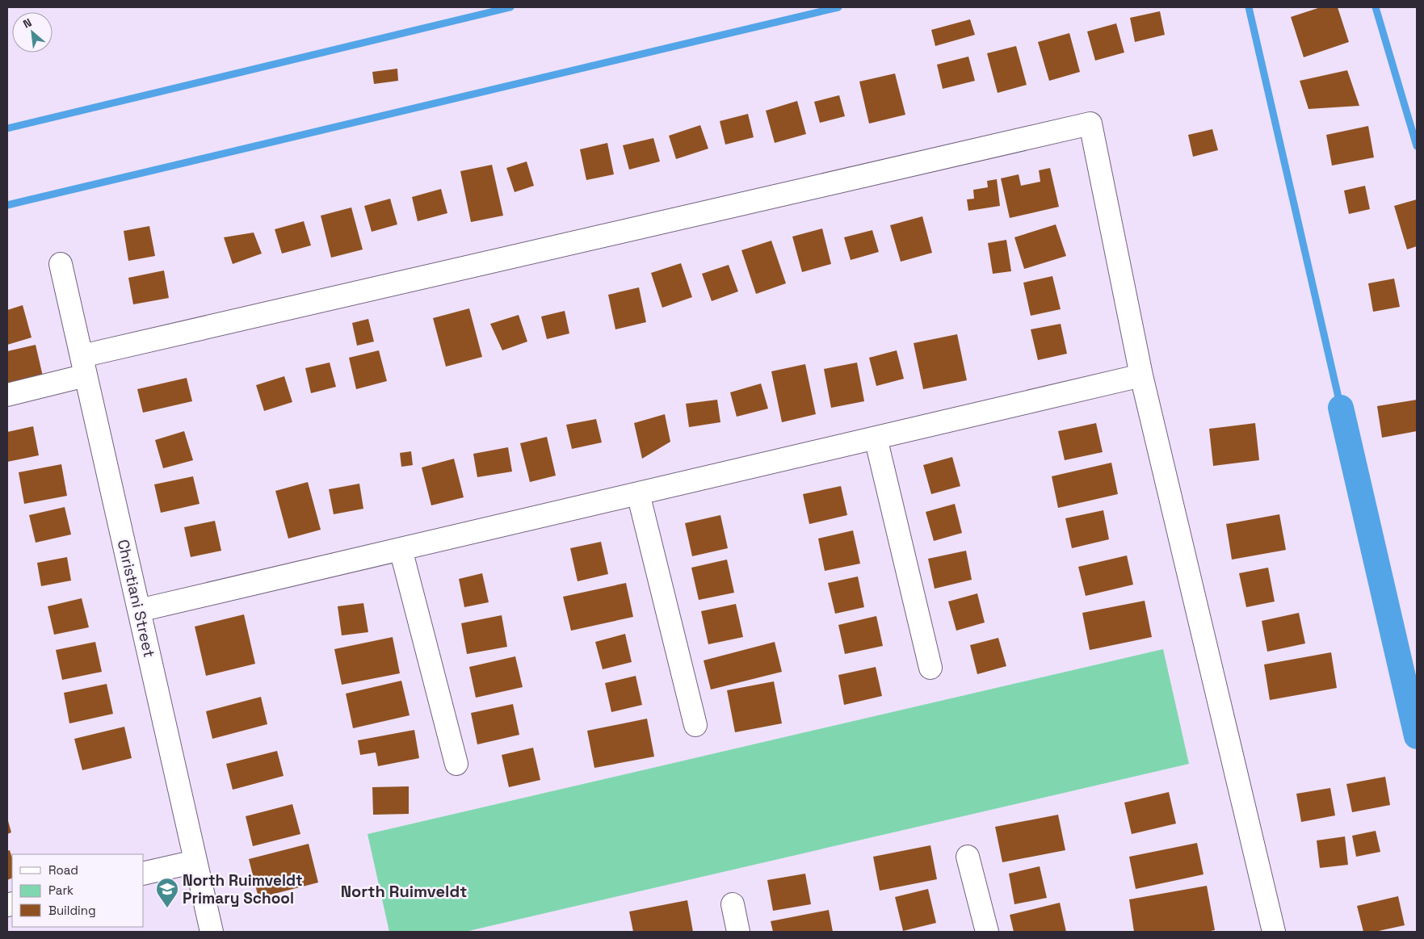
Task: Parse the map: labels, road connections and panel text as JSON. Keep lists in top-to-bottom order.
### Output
{
  "streets": {
    "street": ["Christiani Street"]
  },
  "districts": ["North Ruimveldt"],
  "places": {
    "school or university": ["North Ruimveldt Primary School"]
  },
  "legend": ["Road", "Park", "Building"],
  "north": "top left"
}
